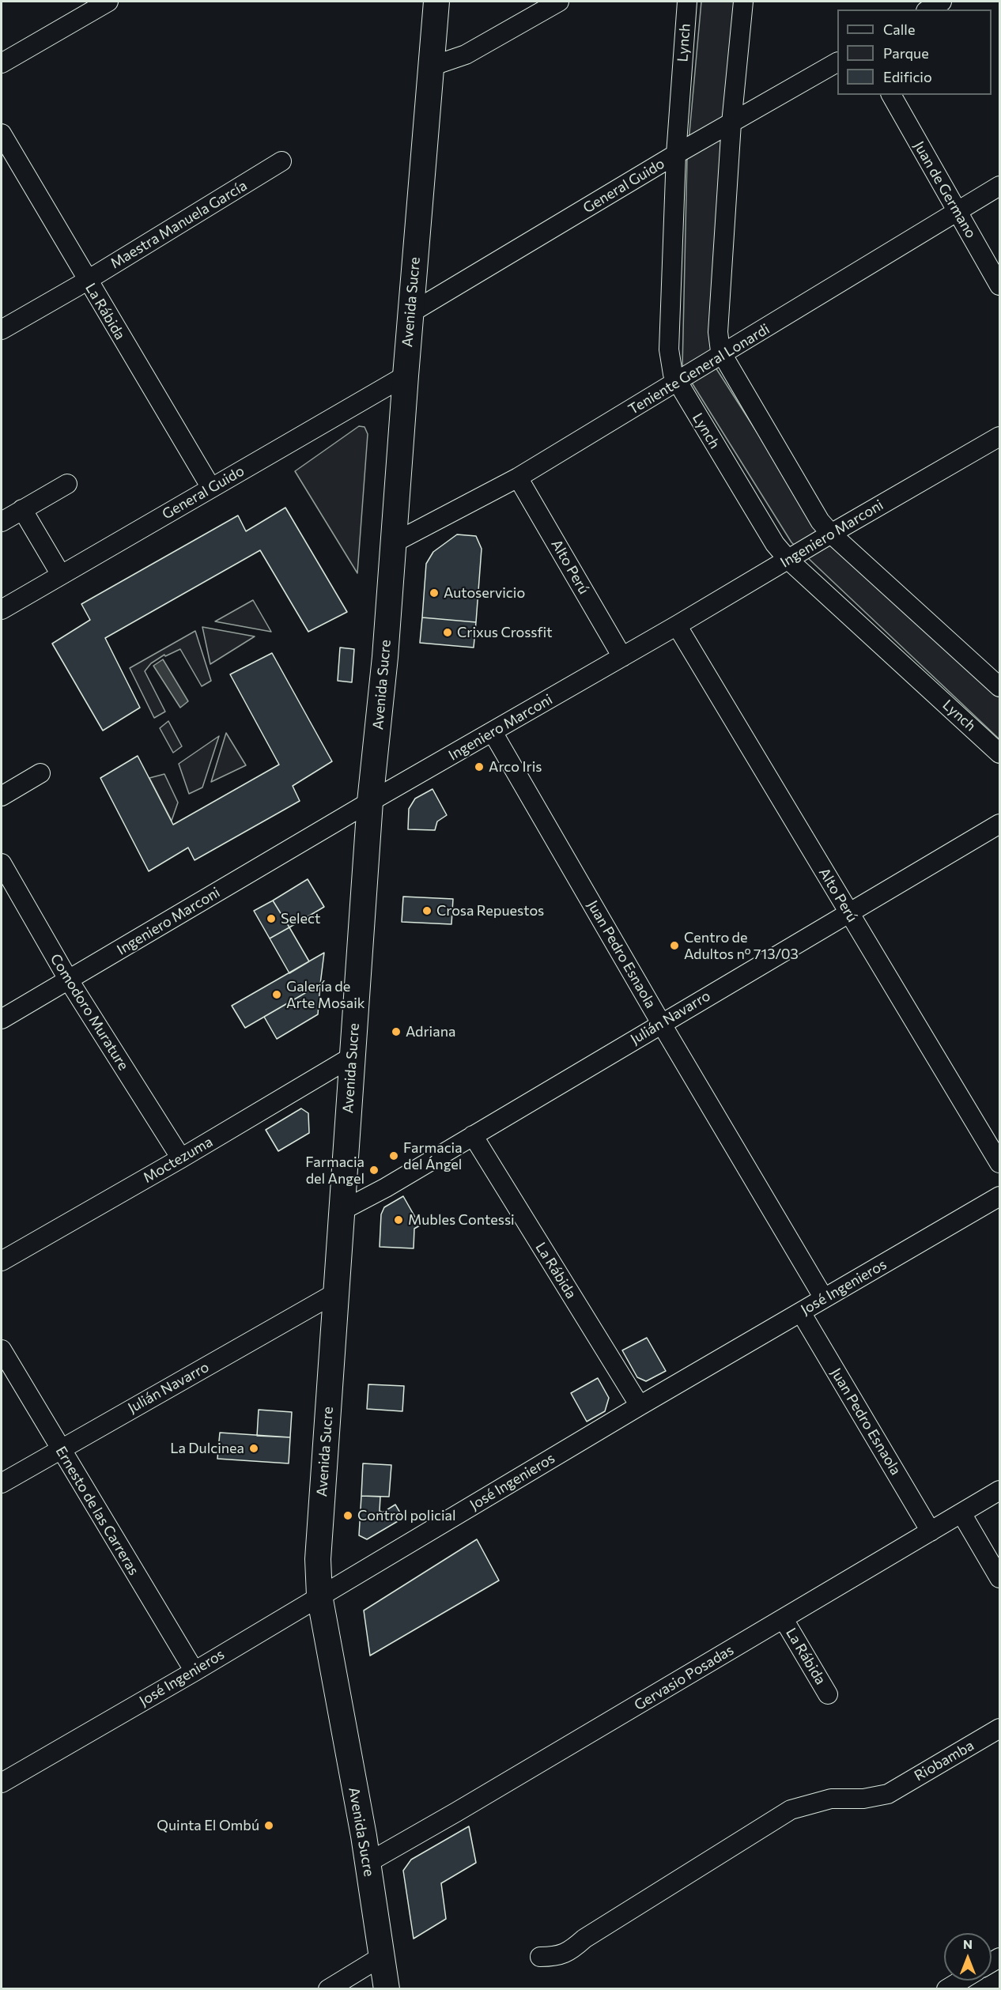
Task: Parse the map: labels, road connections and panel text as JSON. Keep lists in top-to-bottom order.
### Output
{
  "streets": {
    "main road": ["Avenida Sucre"],
    "street": [
      "Lynch",
      "General Guido",
      "Juan de Germano",
      "Maestra Manuela García",
      "La Rábida",
      "Teniente General Lonardi",
      "Ingeniero Marconi",
      "Alto Perú",
      "Juan Pedro Esnaola",
      "Comodoro Murature",
      "Julián Navarro",
      "Moctezuma",
      "José Ingenieros",
      "Ernesto de las Carreras",
      "Gervasio Posadas",
      "Riobamba"
    ]
  },
  "crossings": [
    ["Lynch", "General Guido"],
    ["Lynch", "Teniente General Lonardi"],
    ["Lynch", "Ingeniero Marconi"],
    ["General Guido", "Avenida Sucre"],
    ["General Guido", "La Rábida"],
    ["Juan de Germano", "Teniente General Lonardi"],
    ["Maestra Manuela García", "La Rábida"],
    ["Avenida Sucre", "Teniente General Lonardi"],
    ["Avenida Sucre", "Ingeniero Marconi"],
    ["Avenida Sucre", "Julián Navarro"],
    ["Avenida Sucre", "Moctezuma"],
    ["Avenida Sucre", "José Ingenieros"],
    ["Avenida Sucre", "Gervasio Posadas"],
    ["La Rábida", "Julián Navarro"],
    ["La Rábida", "José Ingenieros"],
    ["La Rábida", "Gervasio Posadas"],
    ["Teniente General Lonardi", "Alto Perú"],
    ["Ingeniero Marconi", "Alto Perú"],
    ["Ingeniero Marconi", "Juan Pedro Esnaola"],
    ["Ingeniero Marconi", "Comodoro Murature"],
    ["Alto Perú", "Julián Navarro"],
    ["Juan Pedro Esnaola", "Julián Navarro"],
    ["Juan Pedro Esnaola", "José Ingenieros"],
    ["Juan Pedro Esnaola", "Gervasio Posadas"],
    ["Comodoro Murature", "Moctezuma"],
    ["Julián Navarro", "Ernesto de las Carreras"],
    ["José Ingenieros", "Ernesto de las Carreras"]
  ],
  "places": [
    "Autoservicio",
    "Crixus Crossfit",
    "Arco Iris",
    "Crosa Repuestos",
    "Select",
    "Centro de Adultos nº 713/03",
    "Galería de Arte Mosaik",
    "Adriana",
    "Farmacia del Ángel",
    "Farmacia del Angel",
    "Mubles Contessi",
    "La Dulcinea",
    "Control policial",
    "Quinta El Ombú"
  ],
  "legend": ["Calle", "Parque", "Edificio"],
  "north": "top"
}
